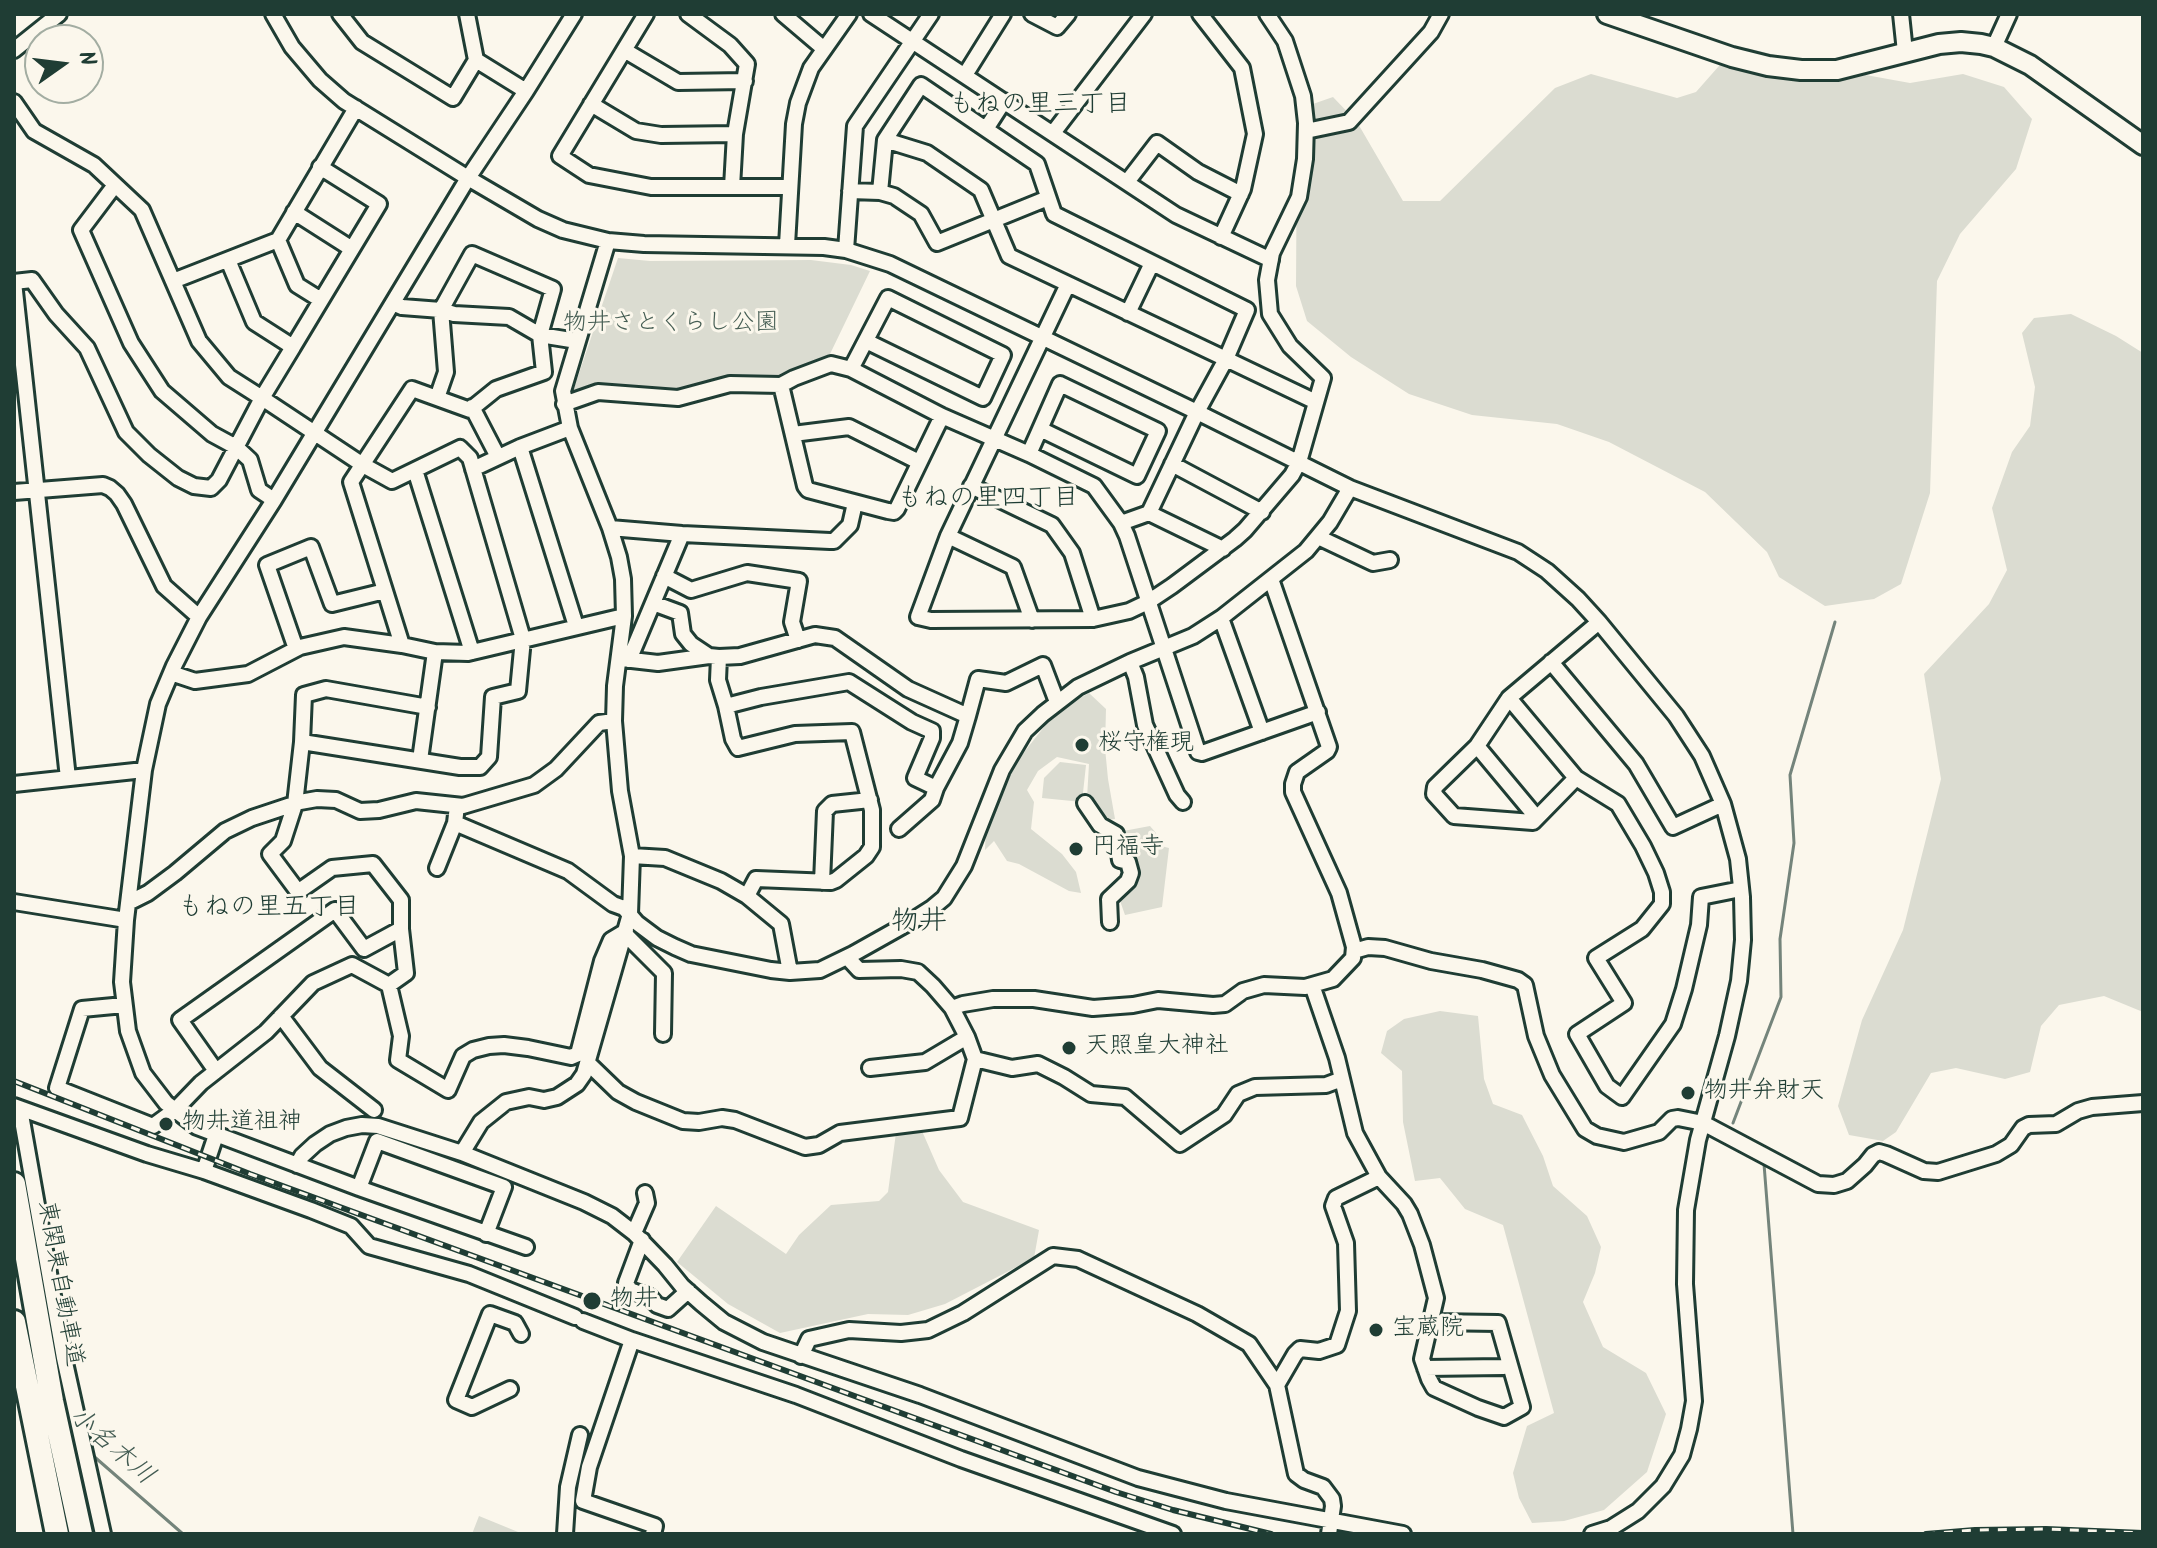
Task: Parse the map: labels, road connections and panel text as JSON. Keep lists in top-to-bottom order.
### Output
{
  "streets": {
    "highway": ["東関東自動車道"]
  },
  "districts": [
    "もねの里三丁目",
    "もねの里四丁目",
    "もねの里五丁目",
    "物井"
  ],
  "water": ["小名木川"],
  "parks": ["物井さとくらし公園"],
  "places": [
    "桜守権現",
    "円福寺",
    "天照皇大神社",
    "物井弁財天",
    "物井道祖神",
    "物井",
    "宝蔵院"
  ],
  "north": "right"
}
